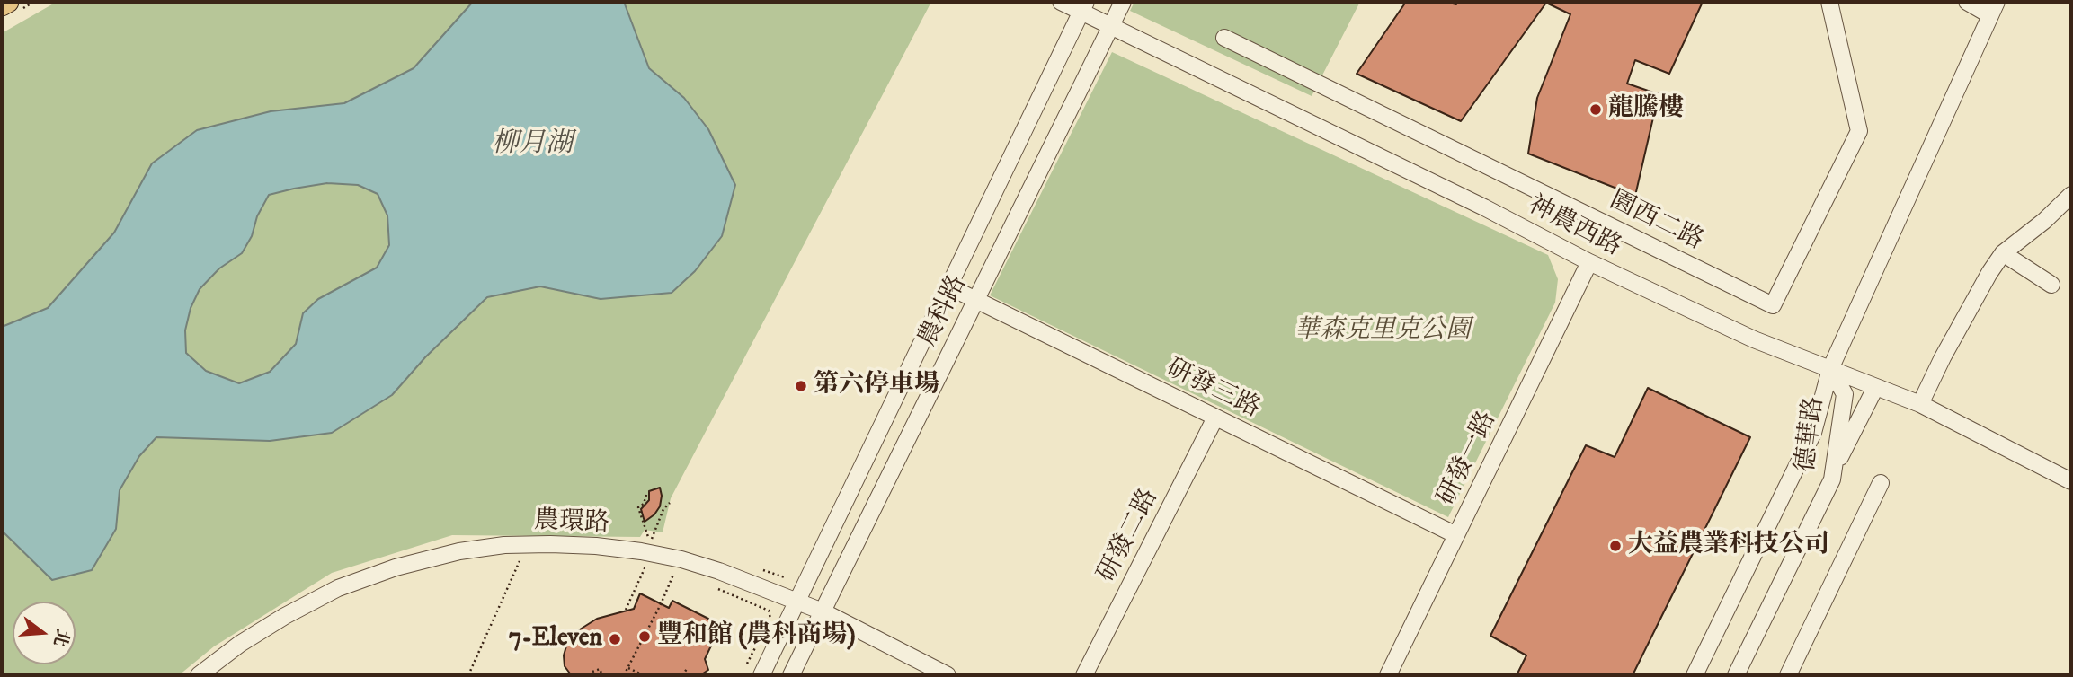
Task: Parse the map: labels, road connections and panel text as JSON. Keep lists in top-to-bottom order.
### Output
{
  "streets": {
    "street": [
      "園西二路",
      "神農西路",
      "農科路",
      "研發三路",
      "德華路",
      "研發一路",
      "農環路",
      "研發二路"
    ]
  },
  "crossings": [
    ["神農西路", "農科路"],
    ["神農西路", "德華路"],
    ["神農西路", "研發一路"],
    ["農科路", "研發三路"],
    ["農科路", "農環路"],
    ["研發三路", "研發一路"],
    ["研發三路", "研發二路"]
  ],
  "water": ["柳月湖"],
  "parks": ["華森克里克公園"],
  "places": [
    "龍騰樓",
    "第六停車場",
    "大益農業科技公司",
    "豐和館 (農科商場)",
    "7-Eleven"
  ],
  "north": "right"
}
